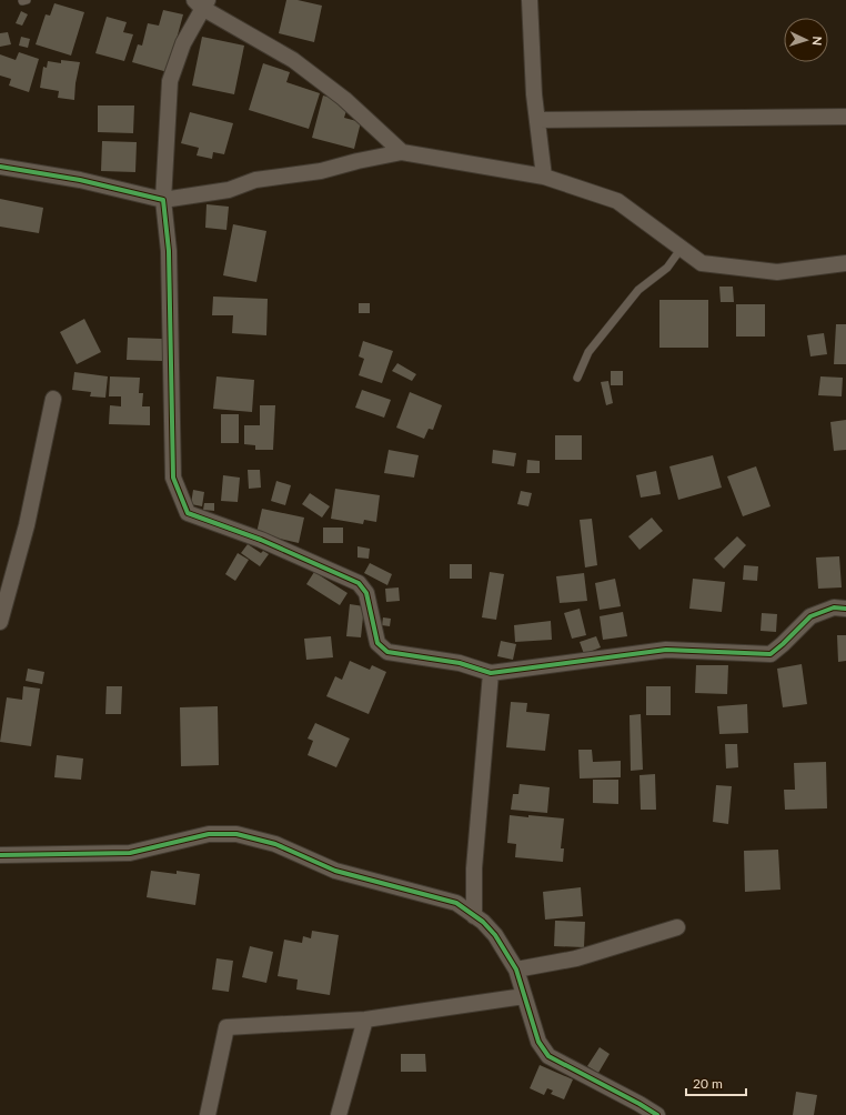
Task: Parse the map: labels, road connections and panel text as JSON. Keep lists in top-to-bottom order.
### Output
{
  "scale_bar": "20 m",
  "north": "right"
}
